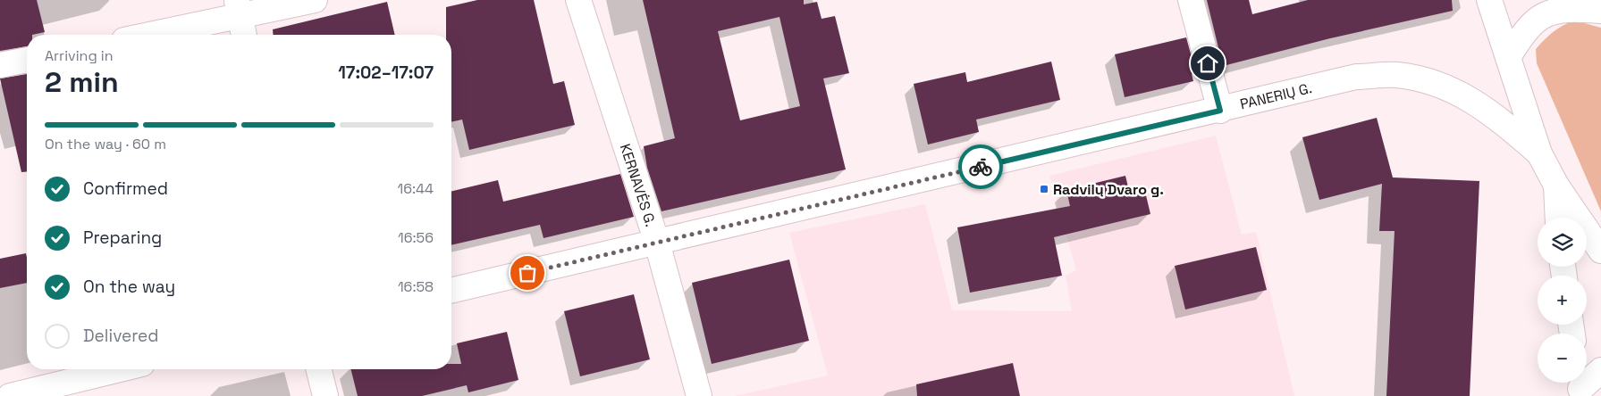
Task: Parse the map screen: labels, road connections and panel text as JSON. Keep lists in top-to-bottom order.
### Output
{
  "streets": {
    "street": ["PANERIŲ G.", "KERNAVĖS G."]
  },
  "crossings": [
    ["PANERIŲ G.", "KERNAVĖS G."]
  ],
  "places": {
    "transit": ["Radvilų Dvaro g."]
  },
  "page": {
    "heading": ["2 min", "Arriving in", "17:02–17:07"],
    "bar": "On the way · 60 m",
    "list": [
      ["Confirmed", "16:44"],
      ["Preparing", "16:56"],
      ["On the way", "16:58"],
      "Delivered"
    ],
    "map_buttons": ["+", "−"]
  }
}
